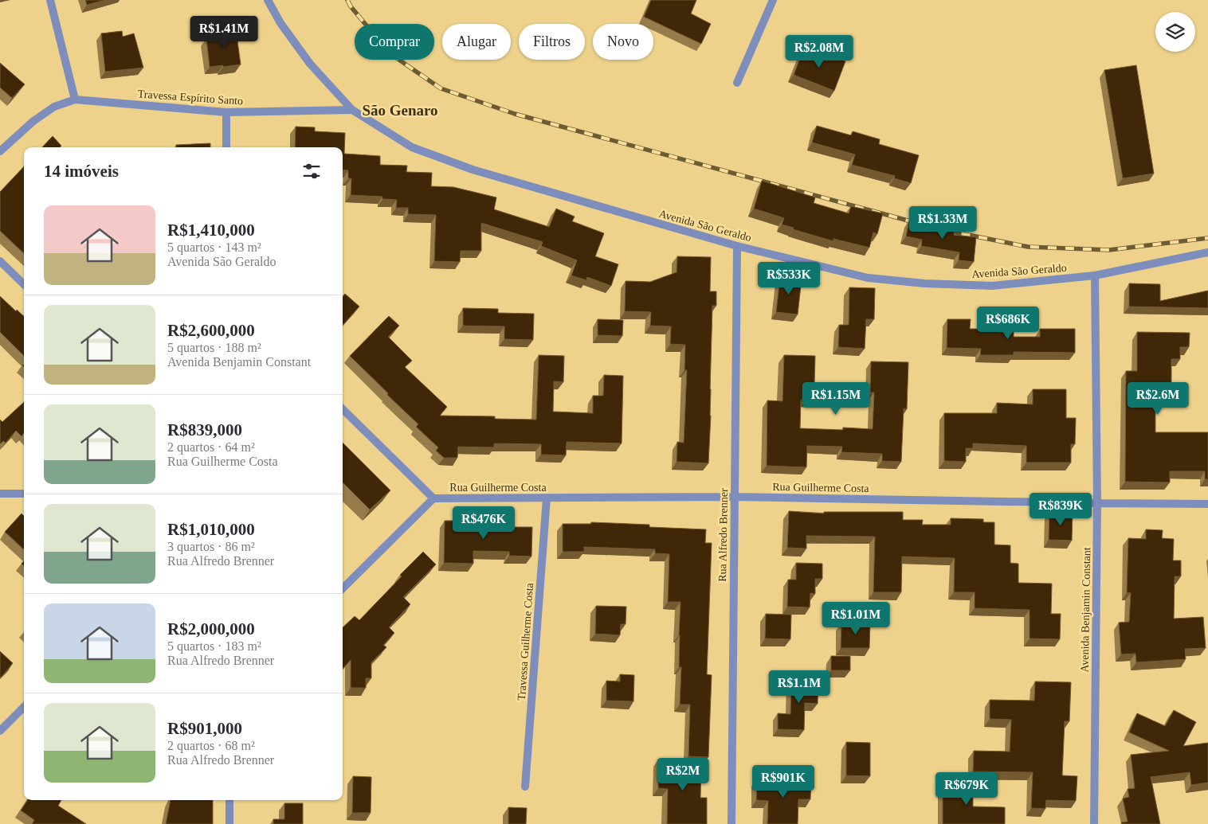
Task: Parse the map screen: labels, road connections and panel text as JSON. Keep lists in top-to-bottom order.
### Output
{
  "streets": {
    "street": [
      "Travessa Espírito Santo",
      "Avenida São Geraldo",
      "Rua Guilherme Costa",
      "Rua Alfredo Brenner",
      "Avenida Benjamin Constant",
      "Travessa Guilherme Costa"
    ]
  },
  "crossings": [
    ["Travessa Espírito Santo", "Avenida São Geraldo"],
    ["Avenida São Geraldo", "Rua Alfredo Brenner"],
    ["Avenida São Geraldo", "Avenida Benjamin Constant"],
    ["Rua Guilherme Costa", "Rua Alfredo Brenner"],
    ["Rua Guilherme Costa", "Avenida Benjamin Constant"],
    ["Rua Guilherme Costa", "Travessa Guilherme Costa"]
  ],
  "districts": ["São Genaro"],
  "page": {
    "price": [
      "R$1.41M",
      "R$2.08M",
      "R$1.33M",
      "R$533K",
      "R$686K",
      "R$1.15M",
      "R$2.6M",
      "R$839K",
      "R$476K",
      "R$1.01M",
      "R$1.1M",
      "R$2M",
      "R$901K",
      "R$679K"
    ],
    "chip": [
      "Comprar",
      "Alugar",
      "Filtros",
      "Novo"
    ],
    "heading": "14 imóveis",
    "list": [
      {
        "name": "R$1,410,000",
        "note": "5 quartos · 143 m² · Avenida São Geraldo"
      },
      {
        "name": "R$2,600,000",
        "note": "5 quartos · 188 m² · Avenida Benjamin Constant"
      },
      {
        "name": "R$839,000",
        "note": "2 quartos · 64 m² · Rua Guilherme Costa"
      },
      {
        "name": "R$1,010,000",
        "note": "3 quartos · 86 m² · Rua Alfredo Brenner"
      },
      {
        "name": "R$2,000,000",
        "note": "5 quartos · 183 m² · Rua Alfredo Brenner"
      },
      {
        "name": "R$901,000",
        "note": "2 quartos · 68 m² · Rua Alfredo Brenner"
      }
    ]
  }
}
